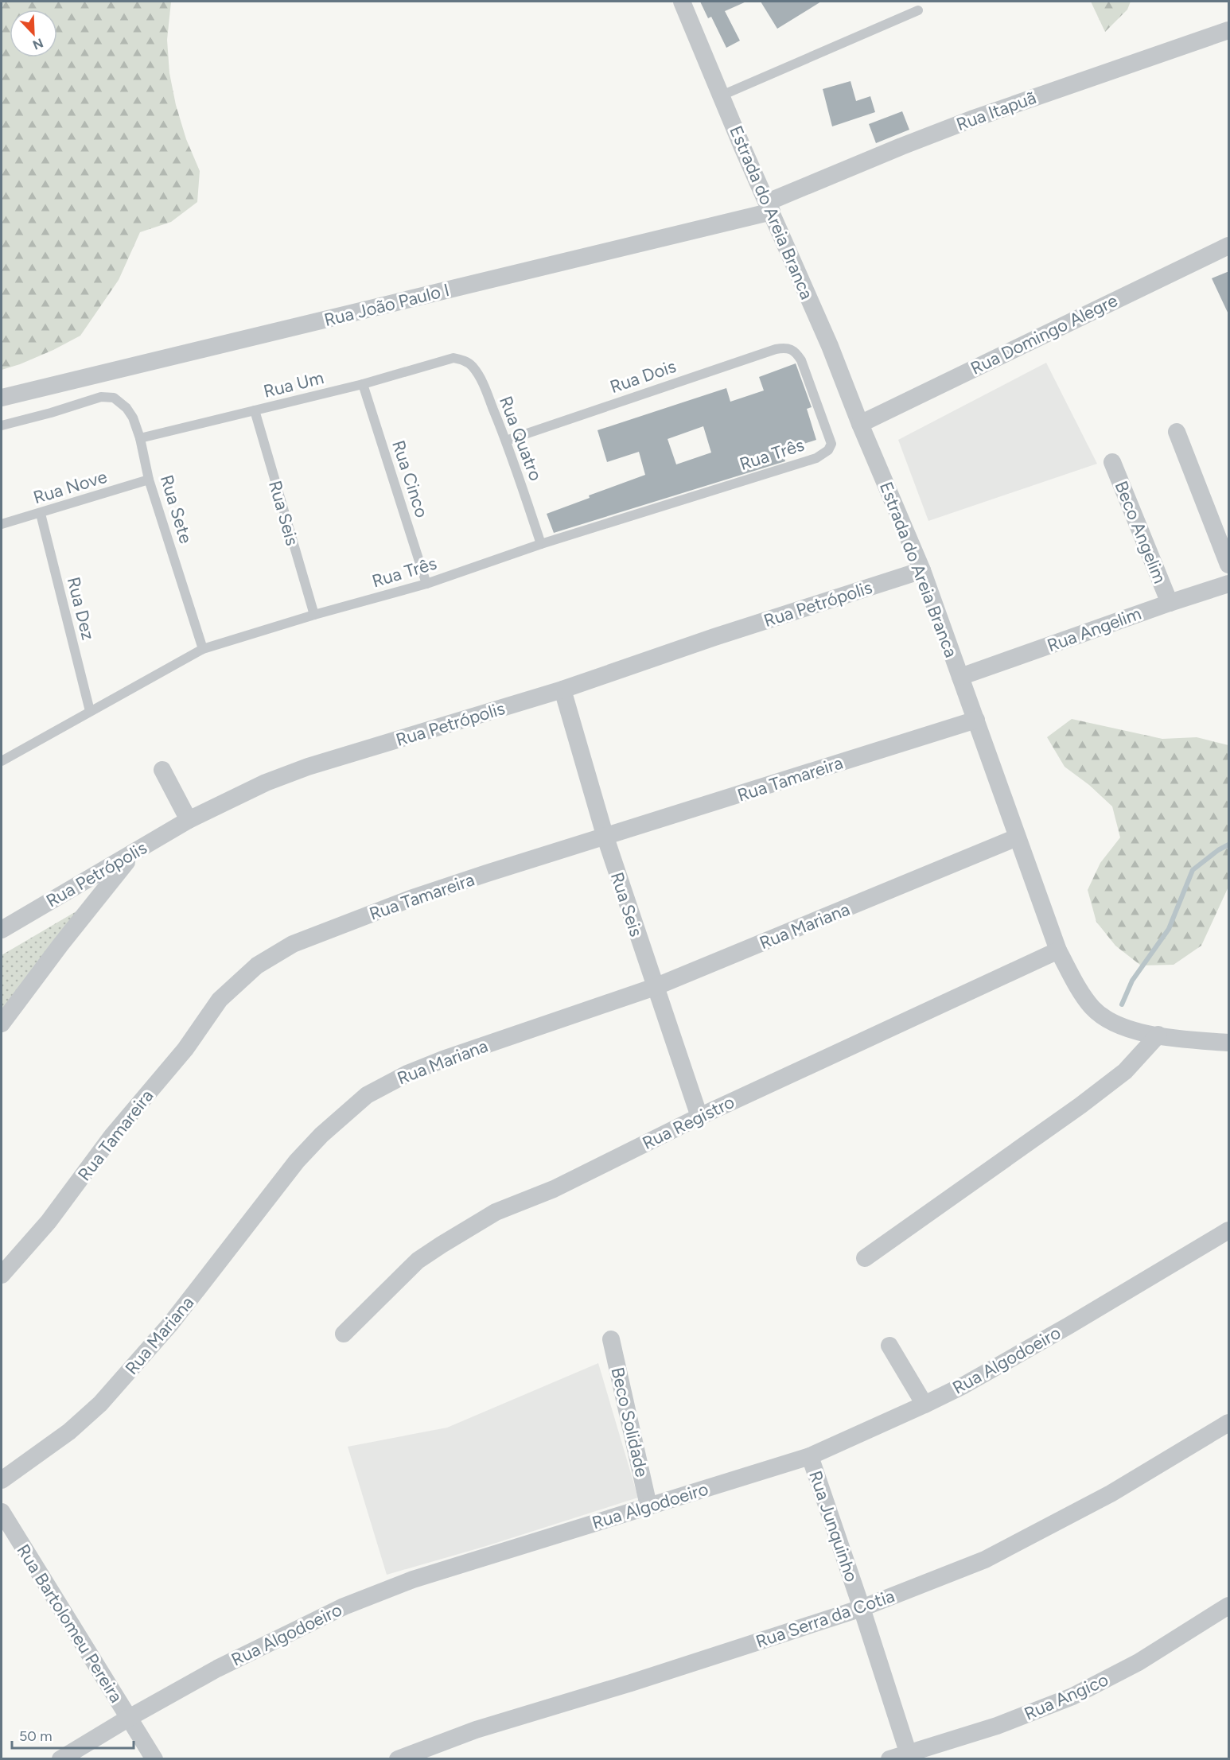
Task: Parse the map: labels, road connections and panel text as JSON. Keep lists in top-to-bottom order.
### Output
{
  "streets": {
    "street": [
      "Rua Itapuã",
      "Estrada do Areia Branca",
      "Rua João Paulo I",
      "Rua Domingo Alegre",
      "Rua Seis",
      "Beco Angelim",
      "Rua Petrópolis",
      "Rua Angelim",
      "Rua Tamareira",
      "Rua Mariana",
      "Rua Registro",
      "Rua Algodoeiro",
      "Beco Solidade",
      "Rua Junquinho",
      "Rua Serra da Cotia",
      "Rua Bartolomeu Pereira",
      "Rua Angico"
    ],
    "lane": [
      "Rua Dois",
      "Rua Um",
      "Rua Quatro",
      "Rua Três",
      "Rua Cinco",
      "Rua Nove",
      "Rua Sete",
      "Rua Dez"
    ]
  },
  "crossings": [
    ["Rua Itapuã", "Estrada do Areia Branca"],
    ["Rua Itapuã", "Rua João Paulo I"],
    ["Estrada do Areia Branca", "Rua João Paulo I"],
    ["Estrada do Areia Branca", "Rua Domingo Alegre"],
    ["Estrada do Areia Branca", "Rua Petrópolis"],
    ["Estrada do Areia Branca", "Rua Angelim"],
    ["Estrada do Areia Branca", "Rua Tamareira"],
    ["Estrada do Areia Branca", "Rua Mariana"],
    ["Estrada do Areia Branca", "Rua Registro"],
    ["Rua Dois", "Rua Quatro"],
    ["Rua Dois", "Rua Três"],
    ["Rua Um", "Rua Quatro"],
    ["Rua Um", "Rua Cinco"],
    ["Rua Um", "Rua Sete"],
    ["Rua Um", "Rua Seis"],
    ["Rua Quatro", "Rua Três"],
    ["Rua Três", "Rua Cinco"],
    ["Rua Três", "Rua Sete"],
    ["Rua Três", "Rua Seis"],
    ["Rua Três", "Rua Dez"],
    ["Rua Nove", "Rua Sete"],
    ["Rua Nove", "Rua Dez"],
    ["Rua Seis", "Rua Petrópolis"],
    ["Rua Seis", "Rua Tamareira"],
    ["Rua Seis", "Rua Mariana"],
    ["Rua Seis", "Rua Registro"],
    ["Beco Angelim", "Rua Angelim"],
    ["Rua Algodoeiro", "Beco Solidade"],
    ["Rua Algodoeiro", "Rua Junquinho"],
    ["Rua Algodoeiro", "Rua Bartolomeu Pereira"],
    ["Rua Junquinho", "Rua Serra da Cotia"],
    ["Rua Junquinho", "Rua Angico"]
  ],
  "scale_bar": "50 m",
  "north": "bottom right"
}
